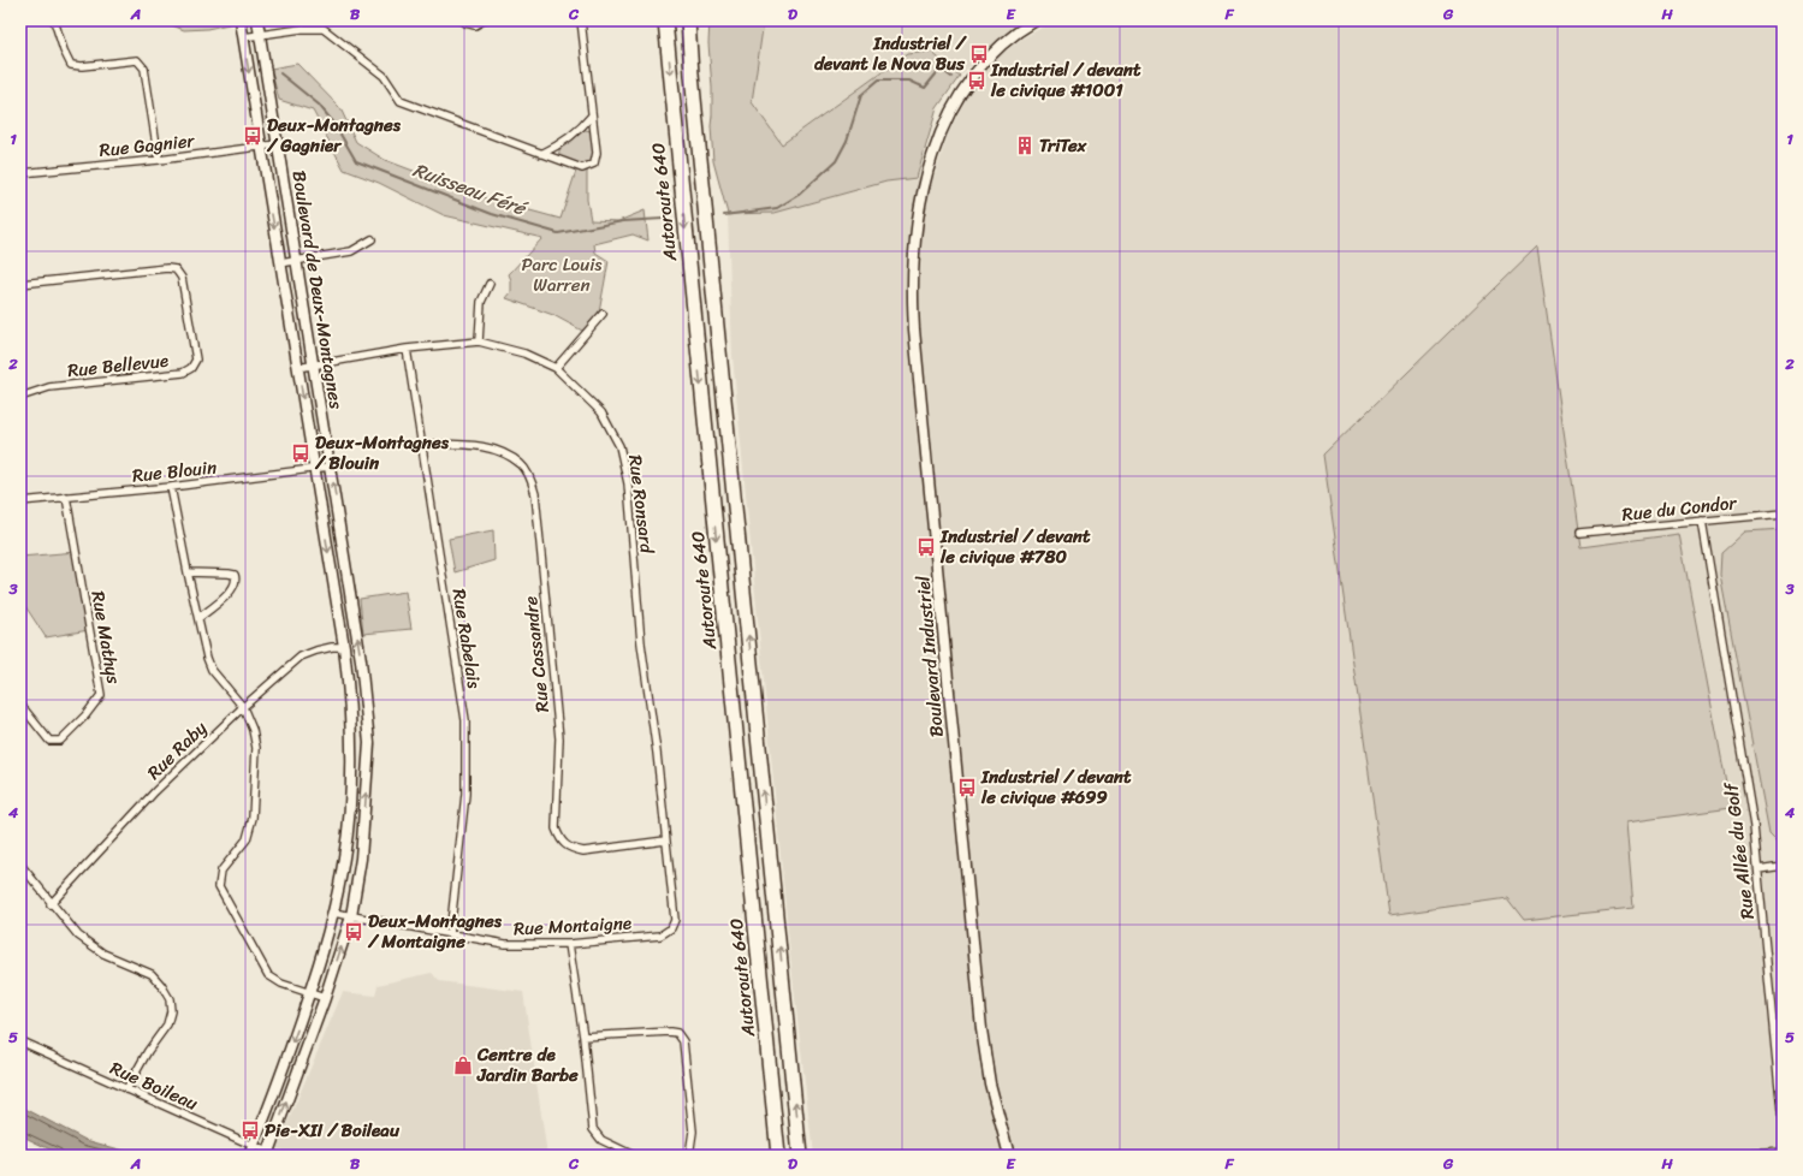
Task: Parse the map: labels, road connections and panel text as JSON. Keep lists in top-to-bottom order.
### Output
{
  "streets": {
    "highway": ["Autoroute 640"],
    "street": [
      "Rue Gagnier",
      "Boulevard de Deux-Montagnes",
      "Rue Bellevue",
      "Rue Blouin",
      "Rue Ronsard",
      "Rue du Condor",
      "Rue Mathys",
      "Rue Rabelais",
      "Rue Cassandre",
      "Boulevard Industriel",
      "Rue Raby",
      "Rue Allée du Golf",
      "Rue Montaigne",
      "Rue Boileau"
    ]
  },
  "crossings": [
    ["Rue Gagnier", "Boulevard de Deux-Montagnes"],
    ["Boulevard de Deux-Montagnes", "Rue Blouin"],
    ["Boulevard de Deux-Montagnes", "Rue Ronsard"],
    ["Boulevard de Deux-Montagnes", "Rue Raby"],
    ["Boulevard de Deux-Montagnes", "Rue Montaigne"],
    ["Boulevard de Deux-Montagnes", "Rue Boileau"],
    ["Rue Blouin", "Rue Mathys"],
    ["Rue Ronsard", "Rue Rabelais"],
    ["Rue Ronsard", "Rue Cassandre"],
    ["Rue Ronsard", "Rue Montaigne"],
    ["Rue du Condor", "Rue Allée du Golf"],
    ["Rue Rabelais", "Rue Cassandre"],
    ["Rue Rabelais", "Rue Montaigne"]
  ],
  "water": ["Ruisseau Féré"],
  "parks": ["Parc Louis Warren"],
  "places": {
    "bus stop": [
      "Industriel / devant le Nova Bus",
      "Industriel / devant le civique #1001",
      "Deux-Montagnes / Gagnier",
      "Deux-Montagnes / Blouin",
      "Industriel / devant le civique #780",
      "Industriel / devant le civique #699",
      "Deux-Montagnes / Montaigne",
      "Pie-XII / Boileau"
    ],
    "building": ["TriTex"],
    "shop": ["Centre de Jardin Barbe"]
  },
  "grid": {
    "columns": [
      "A",
      "B",
      "C",
      "D",
      "E",
      "F",
      "G",
      "H"
    ],
    "rows": [
      "1",
      "2",
      "3",
      "4",
      "5"
    ]
  }
}
